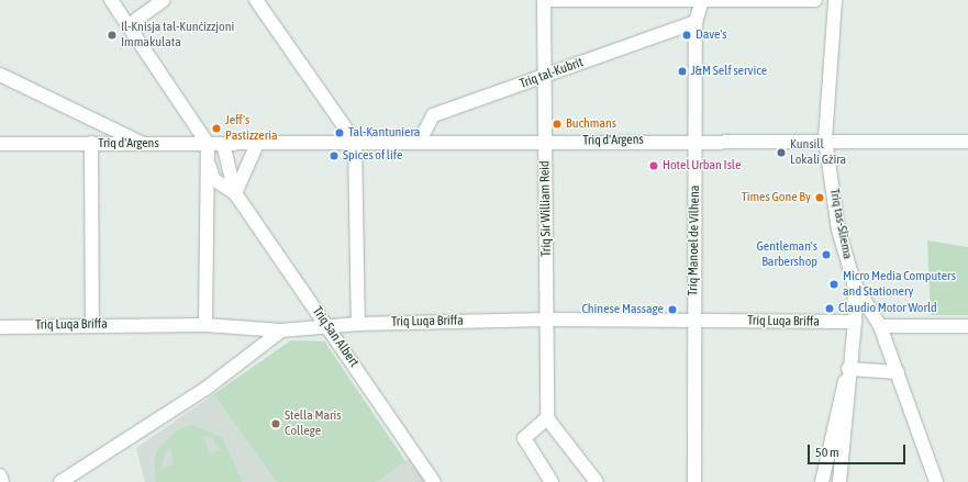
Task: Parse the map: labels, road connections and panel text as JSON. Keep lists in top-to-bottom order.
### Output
{
  "streets": {
    "street": [
      "Triq tal-Kubrit",
      "Triq d'Argens",
      "Triq Sir William Reid",
      "Triq tas-Sliema",
      "Triq Manoel de Vilhena",
      "Triq Luqa Briffa",
      "Triq San Albert"
    ]
  },
  "crossings": [
    ["Triq tal-Kubrit", "Triq d'Argens"],
    ["Triq tal-Kubrit", "Triq Sir William Reid"],
    ["Triq tal-Kubrit", "Triq Manoel de Vilhena"],
    ["Triq d'Argens", "Triq Sir William Reid"],
    ["Triq d'Argens", "Triq tas-Sliema"],
    ["Triq d'Argens", "Triq Manoel de Vilhena"],
    ["Triq d'Argens", "Triq San Albert"],
    ["Triq Sir William Reid", "Triq Luqa Briffa"],
    ["Triq tas-Sliema", "Triq Luqa Briffa"],
    ["Triq Manoel de Vilhena", "Triq Luqa Briffa"],
    ["Triq Luqa Briffa", "Triq San Albert"]
  ],
  "places": [
    "Il-Knisja tal-Kunċizzjoni Immakulata",
    "Dave's",
    "J&M Self service",
    "Buchmans",
    "Jeff's Pastizzeria",
    "Tal-Kantuniera",
    "Kunsill Lokali Gżira",
    "Spices of life",
    "Hotel Urban Isle",
    "Times Gone By",
    "Gentleman's Barbershop",
    "Micro Media Computers and Stationery",
    "Claudio Motor World",
    "Chinese Massage",
    "Stella Maris College"
  ],
  "scale_bar": "50 m"
}
